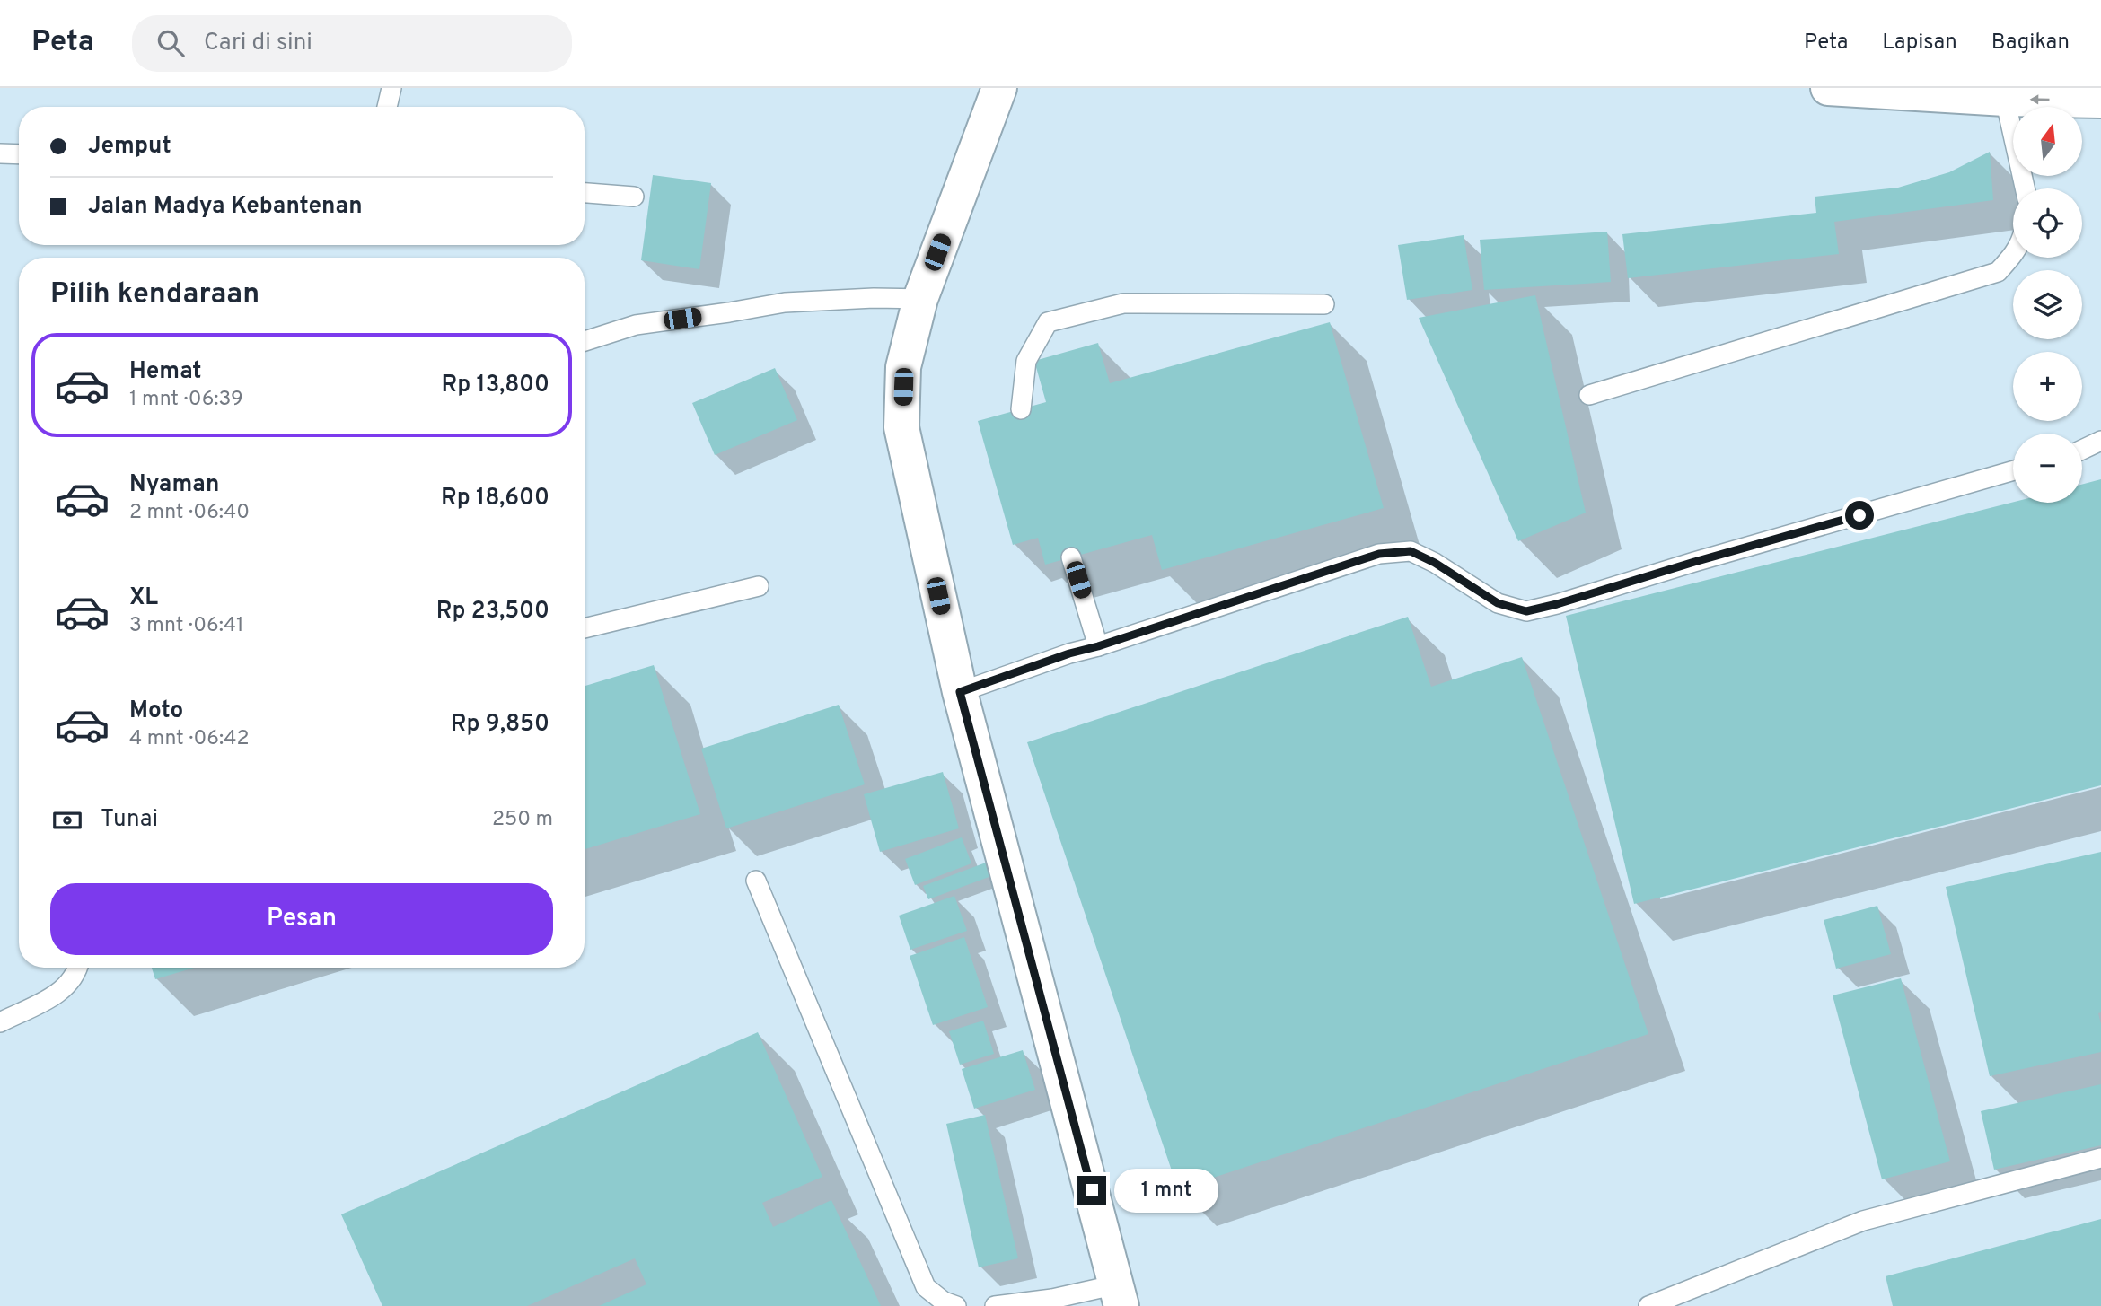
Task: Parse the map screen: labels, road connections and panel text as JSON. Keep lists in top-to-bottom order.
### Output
{
  "north": "top",
  "page": {
    "header": "Peta",
    "search": "Cari di sini",
    "nav": ["Peta", "Lapisan", "Bagikan"],
    "map_buttons": ["+", "−"],
    "banner": ["Jemput", "Jalan Madya Kebantenan"],
    "heading": "Pilih kendaraan",
    "list": [
      {
        "name": "Hemat",
        "note": "1 mnt · 06:39",
        "value": "Rp 13,800"
      },
      {
        "name": "Nyaman",
        "note": "2 mnt · 06:40",
        "value": "Rp 18,600"
      },
      {
        "name": "XL",
        "note": "3 mnt · 06:41",
        "value": "Rp 23,500"
      },
      {
        "name": "Moto",
        "note": "4 mnt · 06:42",
        "value": "Rp 9,850"
      }
    ],
    "pay": ["Tunai", "250 m"],
    "buttons": "Pesan",
    "bubble": "1 mnt"
  }
}
